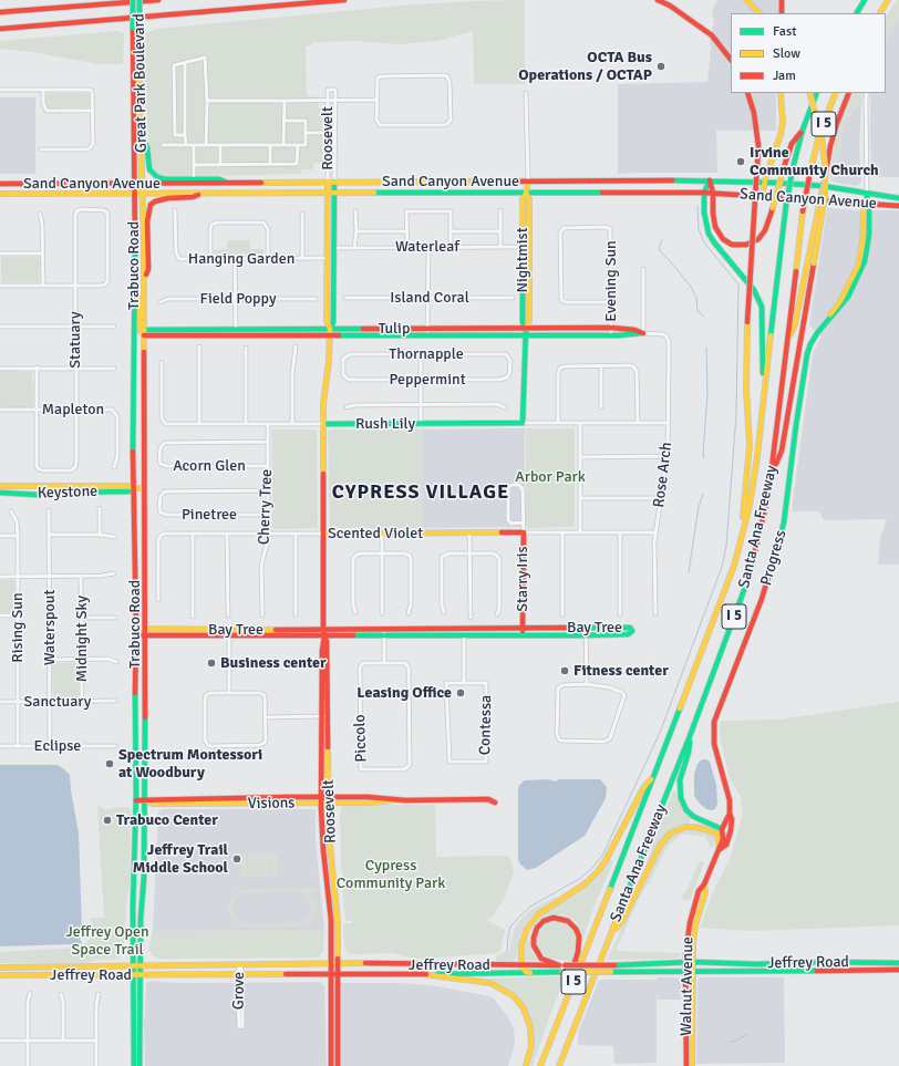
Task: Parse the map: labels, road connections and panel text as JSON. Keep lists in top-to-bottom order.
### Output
{
  "streets": {
    "main road": [
      "Great Park Boulevard",
      "I 5",
      "Roosevelt",
      "Sand Canyon Avenue",
      "Nightmist",
      "Trabuco Road",
      "Tulip",
      "Rush Lily",
      "Keystone",
      "Santa Ana Freeway",
      "Scented Violet",
      "Progress",
      "Starry Iris",
      "Bay Tree",
      "Visions",
      "Jeffrey Road",
      "Walnut Avenue"
    ],
    "street": [
      "Waterleaf",
      "Hanging Garden",
      "Evening Sun",
      "Island Coral",
      "Field Poppy",
      "Statuary",
      "Thornapple",
      "Peppermint",
      "Mapleton",
      "Acorn Glen",
      "Rose Arch",
      "Cherry Tree",
      "Pinetree",
      "Rising Sun",
      "Waterspout",
      "Midnight Sky",
      "Sanctuary",
      "Contessa",
      "Piccolo",
      "Eclipse",
      "Grove"
    ]
  },
  "crossings": [
    ["Great Park Boulevard", "Sand Canyon Avenue"],
    ["Great Park Boulevard", "Trabuco Road"],
    ["Roosevelt", "Sand Canyon Avenue"],
    ["Roosevelt", "Waterleaf"],
    ["Roosevelt", "Hanging Garden"],
    ["Roosevelt", "Tulip"],
    ["Roosevelt", "Rush Lily"],
    ["Roosevelt", "Scented Violet"],
    ["Roosevelt", "Bay Tree"],
    ["Roosevelt", "Visions"],
    ["Roosevelt", "Jeffrey Road"],
    ["Sand Canyon Avenue", "Nightmist"],
    ["Sand Canyon Avenue", "Trabuco Road"],
    ["Sand Canyon Avenue", "Progress"],
    ["Waterleaf", "Nightmist"],
    ["Nightmist", "Tulip"],
    ["Nightmist", "Rush Lily"],
    ["Trabuco Road", "Tulip"],
    ["Trabuco Road", "Keystone"],
    ["Trabuco Road", "Bay Tree"],
    ["Trabuco Road", "Visions"],
    ["Trabuco Road", "Jeffrey Road"],
    ["Evening Sun", "Tulip"],
    ["Tulip", "Rose Arch"],
    ["Statuary", "Mapleton"],
    ["Thornapple", "Peppermint"],
    ["Rush Lily", "Rose Arch"],
    ["Rush Lily", "Cherry Tree"],
    ["Acorn Glen", "Cherry Tree"],
    ["Rose Arch", "Scented Violet"],
    ["Cherry Tree", "Pinetree"],
    ["Cherry Tree", "Scented Violet"],
    ["Scented Violet", "Starry Iris"],
    ["Progress", "Walnut Avenue"],
    ["Starry Iris", "Bay Tree"],
    ["Rising Sun", "Sanctuary"],
    ["Rising Sun", "Eclipse"],
    ["Waterspout", "Sanctuary"],
    ["Waterspout", "Eclipse"],
    ["Bay Tree", "Contessa"],
    ["Midnight Sky", "Sanctuary"],
    ["Jeffrey Road", "Walnut Avenue"],
    ["Jeffrey Road", "Grove"]
  ],
  "districts": ["CYPRESS VILLAGE"],
  "parks": ["Arbor Park", "Cypress Community Park", "Jeffrey Open Space Trail"],
  "places": [
    "OCTA Bus Operations / OCTAP",
    "Irvine Community Church",
    "Business center",
    "Fitness center",
    "Leasing Office",
    "Spectrum Montessori at Woodbury",
    "Trabuco Center",
    "Jeffrey Trail Middle School"
  ],
  "legend": ["Fast", "Slow", "Jam"]
}
